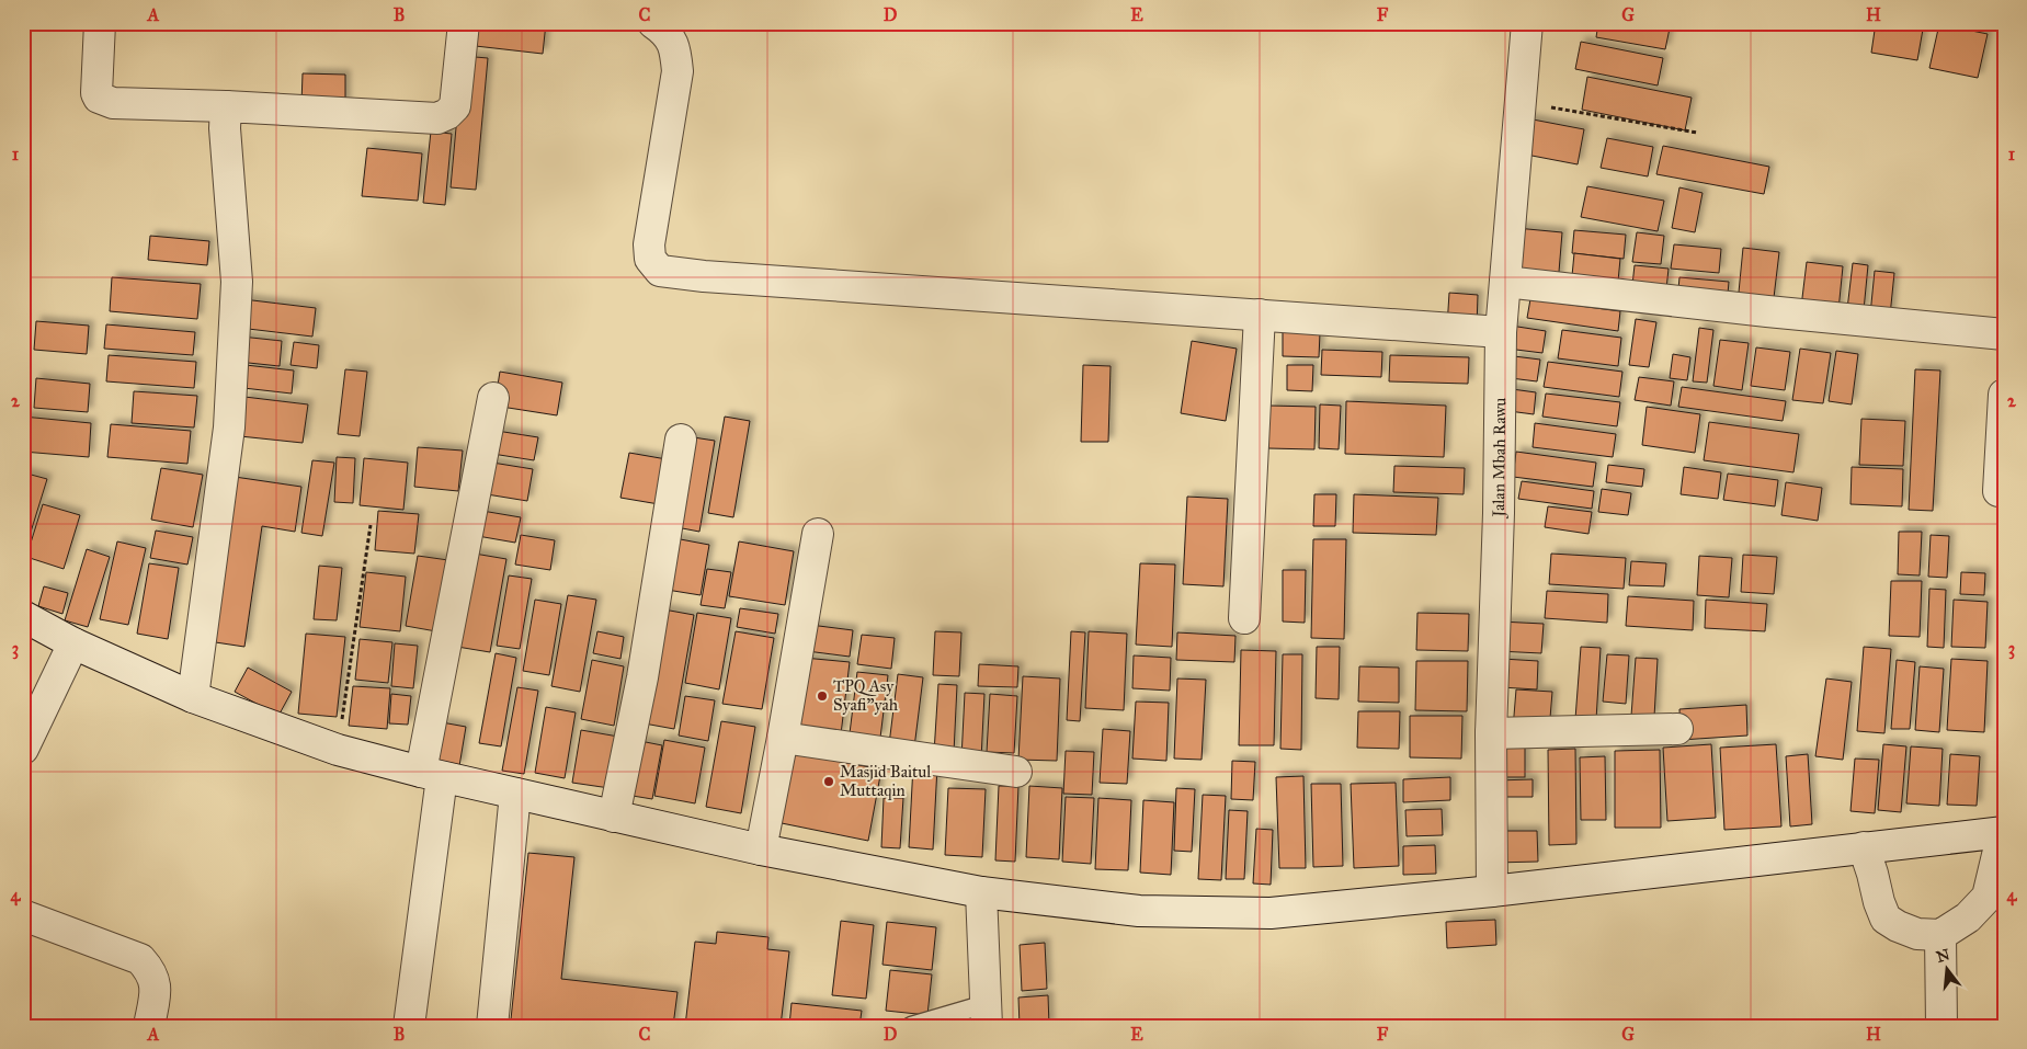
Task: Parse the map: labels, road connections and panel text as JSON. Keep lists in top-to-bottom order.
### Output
{
  "streets": {
    "street": ["Jalan Mbah Rawu"]
  },
  "places": ["TPQ Asy Syafi\"yah", "Masjid Baitul Muttaqin"],
  "north": "top",
  "grid": {
    "columns": [
      "A",
      "B",
      "C",
      "D",
      "E",
      "F",
      "G",
      "H"
    ],
    "rows": [
      "1",
      "2",
      "3",
      "4"
    ]
  }
}
